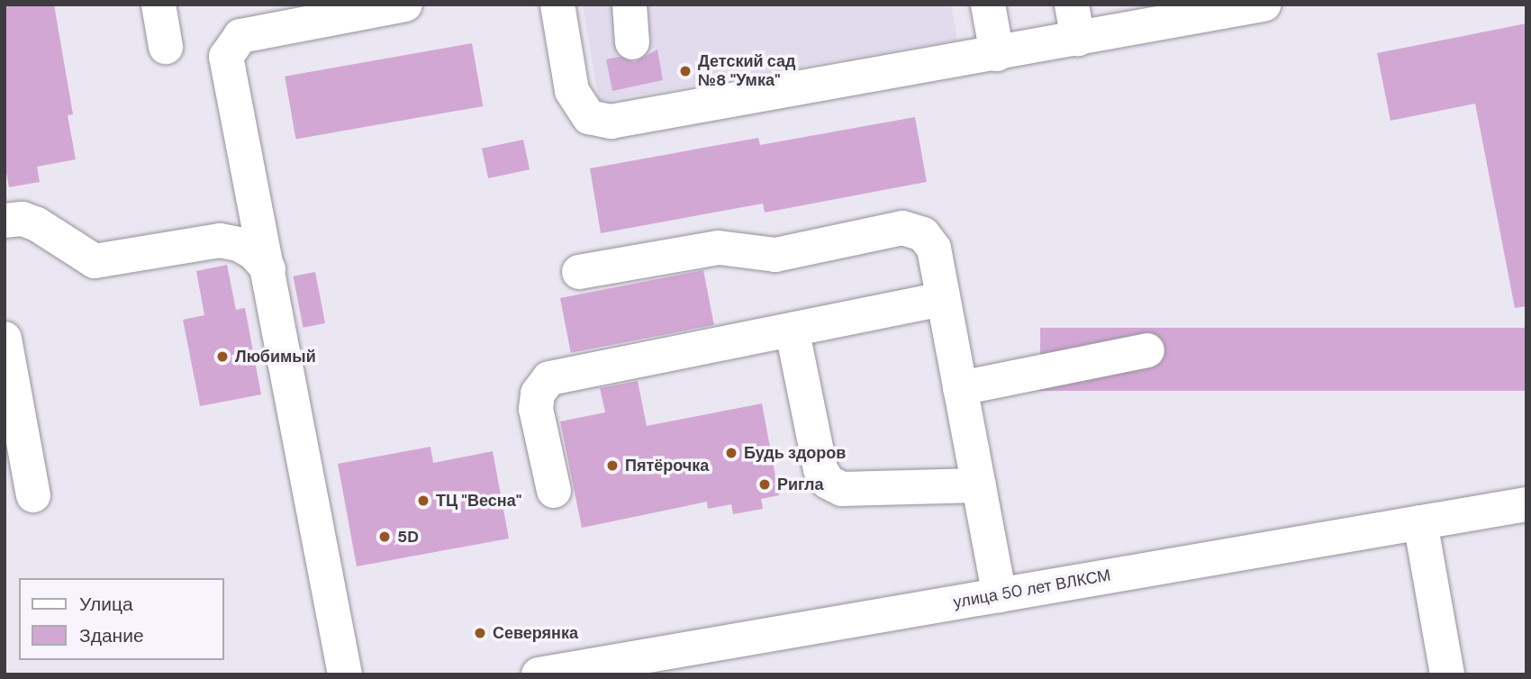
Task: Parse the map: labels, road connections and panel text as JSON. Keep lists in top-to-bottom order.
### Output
{
  "streets": {
    "main road": ["улица 50 лет ВЛКСМ"]
  },
  "places": [
    "Детский сад №8 \"Умка\"",
    "Любимый",
    "Будь здоров",
    "Пятёрочка",
    "Ригла",
    "ТЦ \"Весна\"",
    "5D",
    "Северянка"
  ],
  "legend": ["Улица", "Здание"]
}
